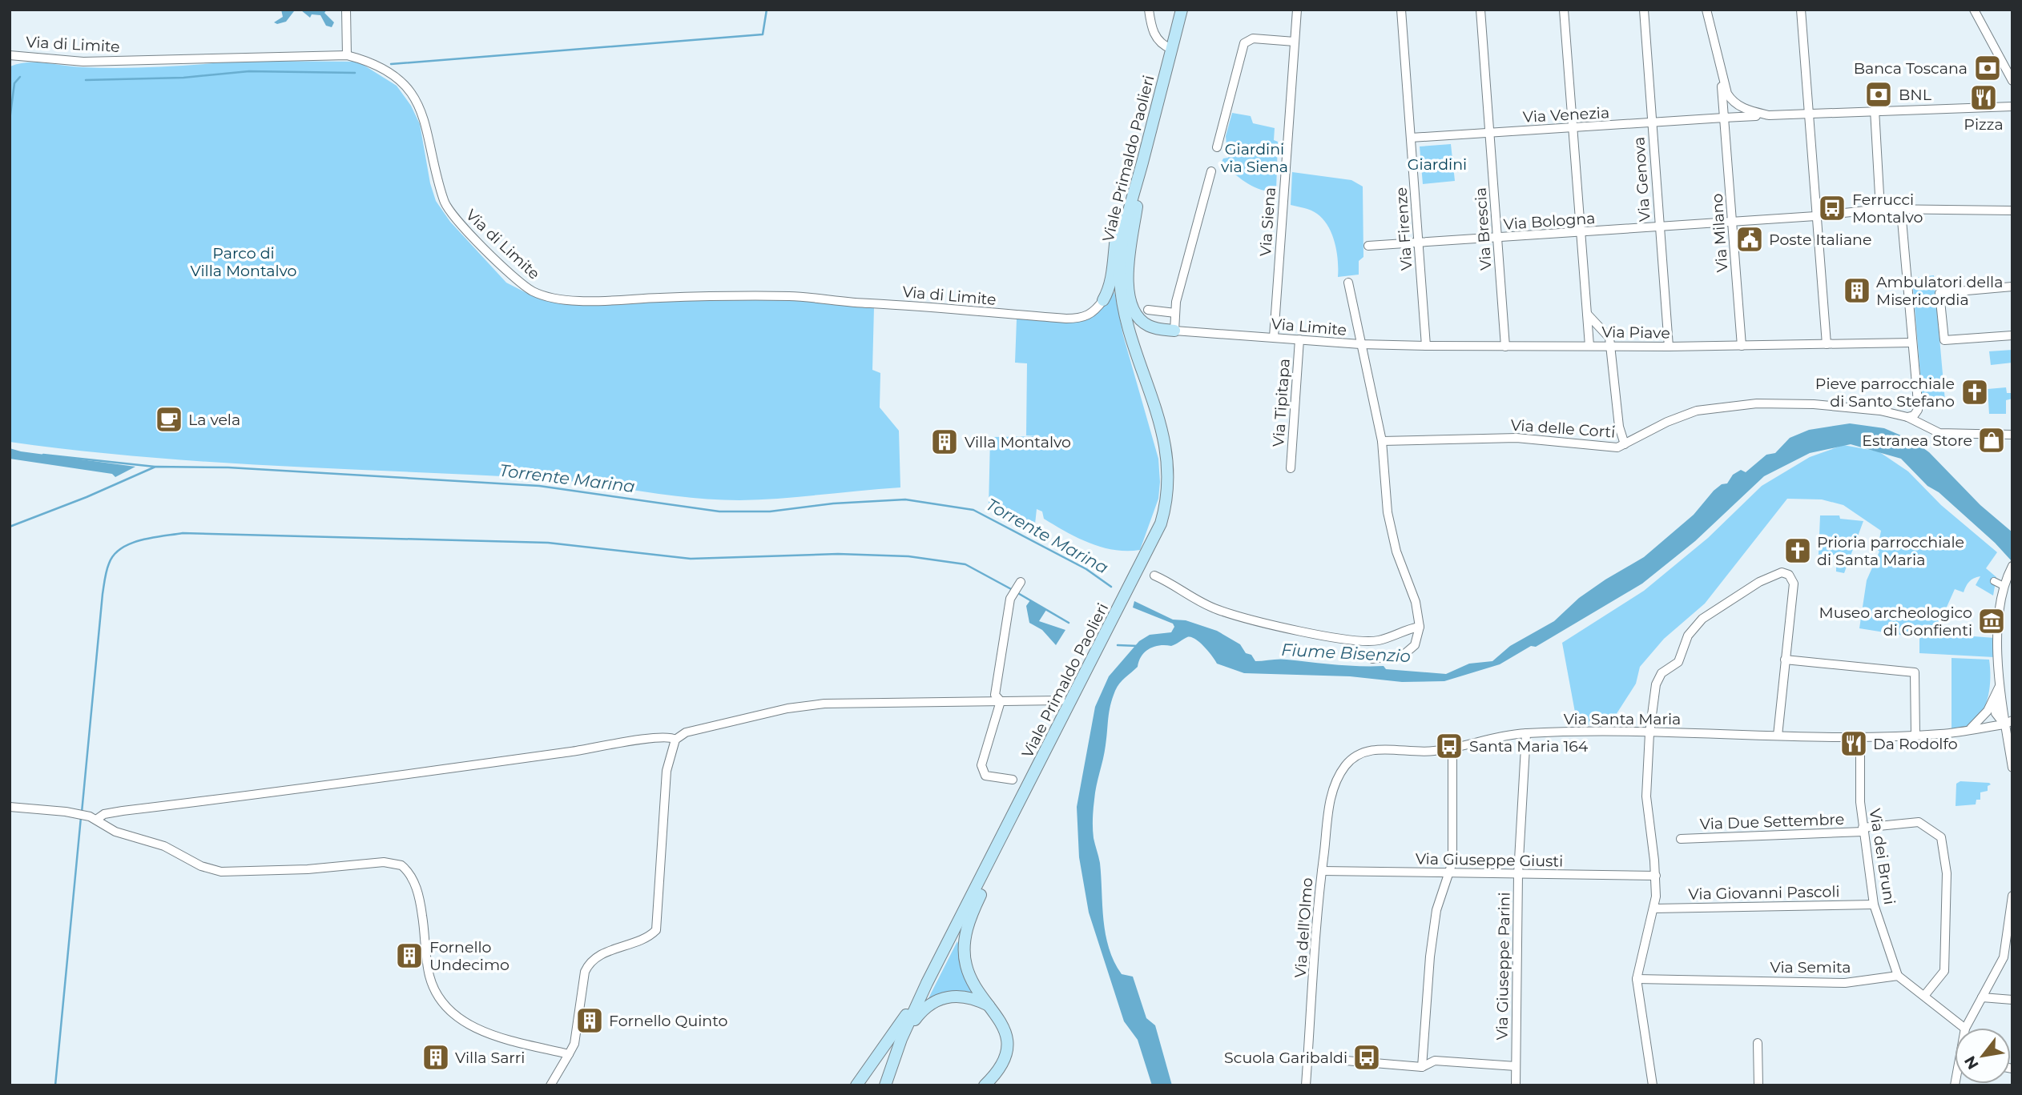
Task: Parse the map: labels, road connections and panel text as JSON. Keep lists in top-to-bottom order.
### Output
{
  "streets": {
    "main road": ["Viale Primaldo Paolieri"],
    "street": [
      "Via di Limite",
      "Via Venezia",
      "Via Genova",
      "Via Bologna",
      "Via Siena",
      "Via Firenze",
      "Via Brescia",
      "Via Milano",
      "Via Limite",
      "Via Piave",
      "Via Tipitapa",
      "Via delle Corti",
      "Via Santa Maria",
      "Via Due Settembre",
      "Via dei Bruni",
      "Via Giuseppe Giusti",
      "Via Giovanni Pascoli",
      "Via dell'Olmo",
      "Via Giuseppe Parini",
      "Via Semita"
    ]
  },
  "crossings": [
    ["Via Venezia", "Via Genova"],
    ["Via Venezia", "Via Firenze"],
    ["Via Venezia", "Via Brescia"],
    ["Via Venezia", "Via Milano"],
    ["Via Genova", "Via Bologna"],
    ["Via Genova", "Via Piave"],
    ["Via Bologna", "Via Firenze"],
    ["Via Bologna", "Via Brescia"],
    ["Via Bologna", "Via Milano"],
    ["Via Siena", "Via Limite"],
    ["Via Firenze", "Via Piave"],
    ["Via Brescia", "Via Piave"],
    ["Via Milano", "Via Piave"],
    ["Via Limite", "Via Piave"],
    ["Via Limite", "Via Tipitapa"],
    ["Via Limite", "Via delle Corti"],
    ["Via Santa Maria", "Via dei Bruni"],
    ["Via Santa Maria", "Via dell'Olmo"],
    ["Via Santa Maria", "Via Giuseppe Parini"],
    ["Via Due Settembre", "Via dei Bruni"],
    ["Via dei Bruni", "Via Giovanni Pascoli"],
    ["Via dei Bruni", "Via Semita"],
    ["Via Giuseppe Giusti", "Via dell'Olmo"],
    ["Via Giuseppe Giusti", "Via Giuseppe Parini"]
  ],
  "water": ["Torrente Marina", "Fiume Bisenzio"],
  "parks": ["Giardini via Siena", "Giardini", "Parco di Villa Montalvo"],
  "places": {
    "bank": ["Banca Toscana", "BNL"],
    "restaurant": ["Pizza", "Da Rodolfo"],
    "bus stop": ["Ferrucci Montalvo", "Santa Maria 164", "Scuola Garibaldi"],
    "public building": ["Poste Italiane"],
    "building": [
      "Ambulatori della Misericordia",
      "Villa Montalvo",
      "Fornello Undecimo",
      "Fornello Quinto",
      "Villa Sarri"
    ],
    "church": ["Pieve parrocchiale di Santo Stefano", "Prioria parrocchiale di Santa Maria"],
    "cafe": ["La vela"],
    "shop": ["Estranea Store"],
    "museum": ["Museo archeologico di Gonfienti"]
  },
  "north": "bottom left"
}
